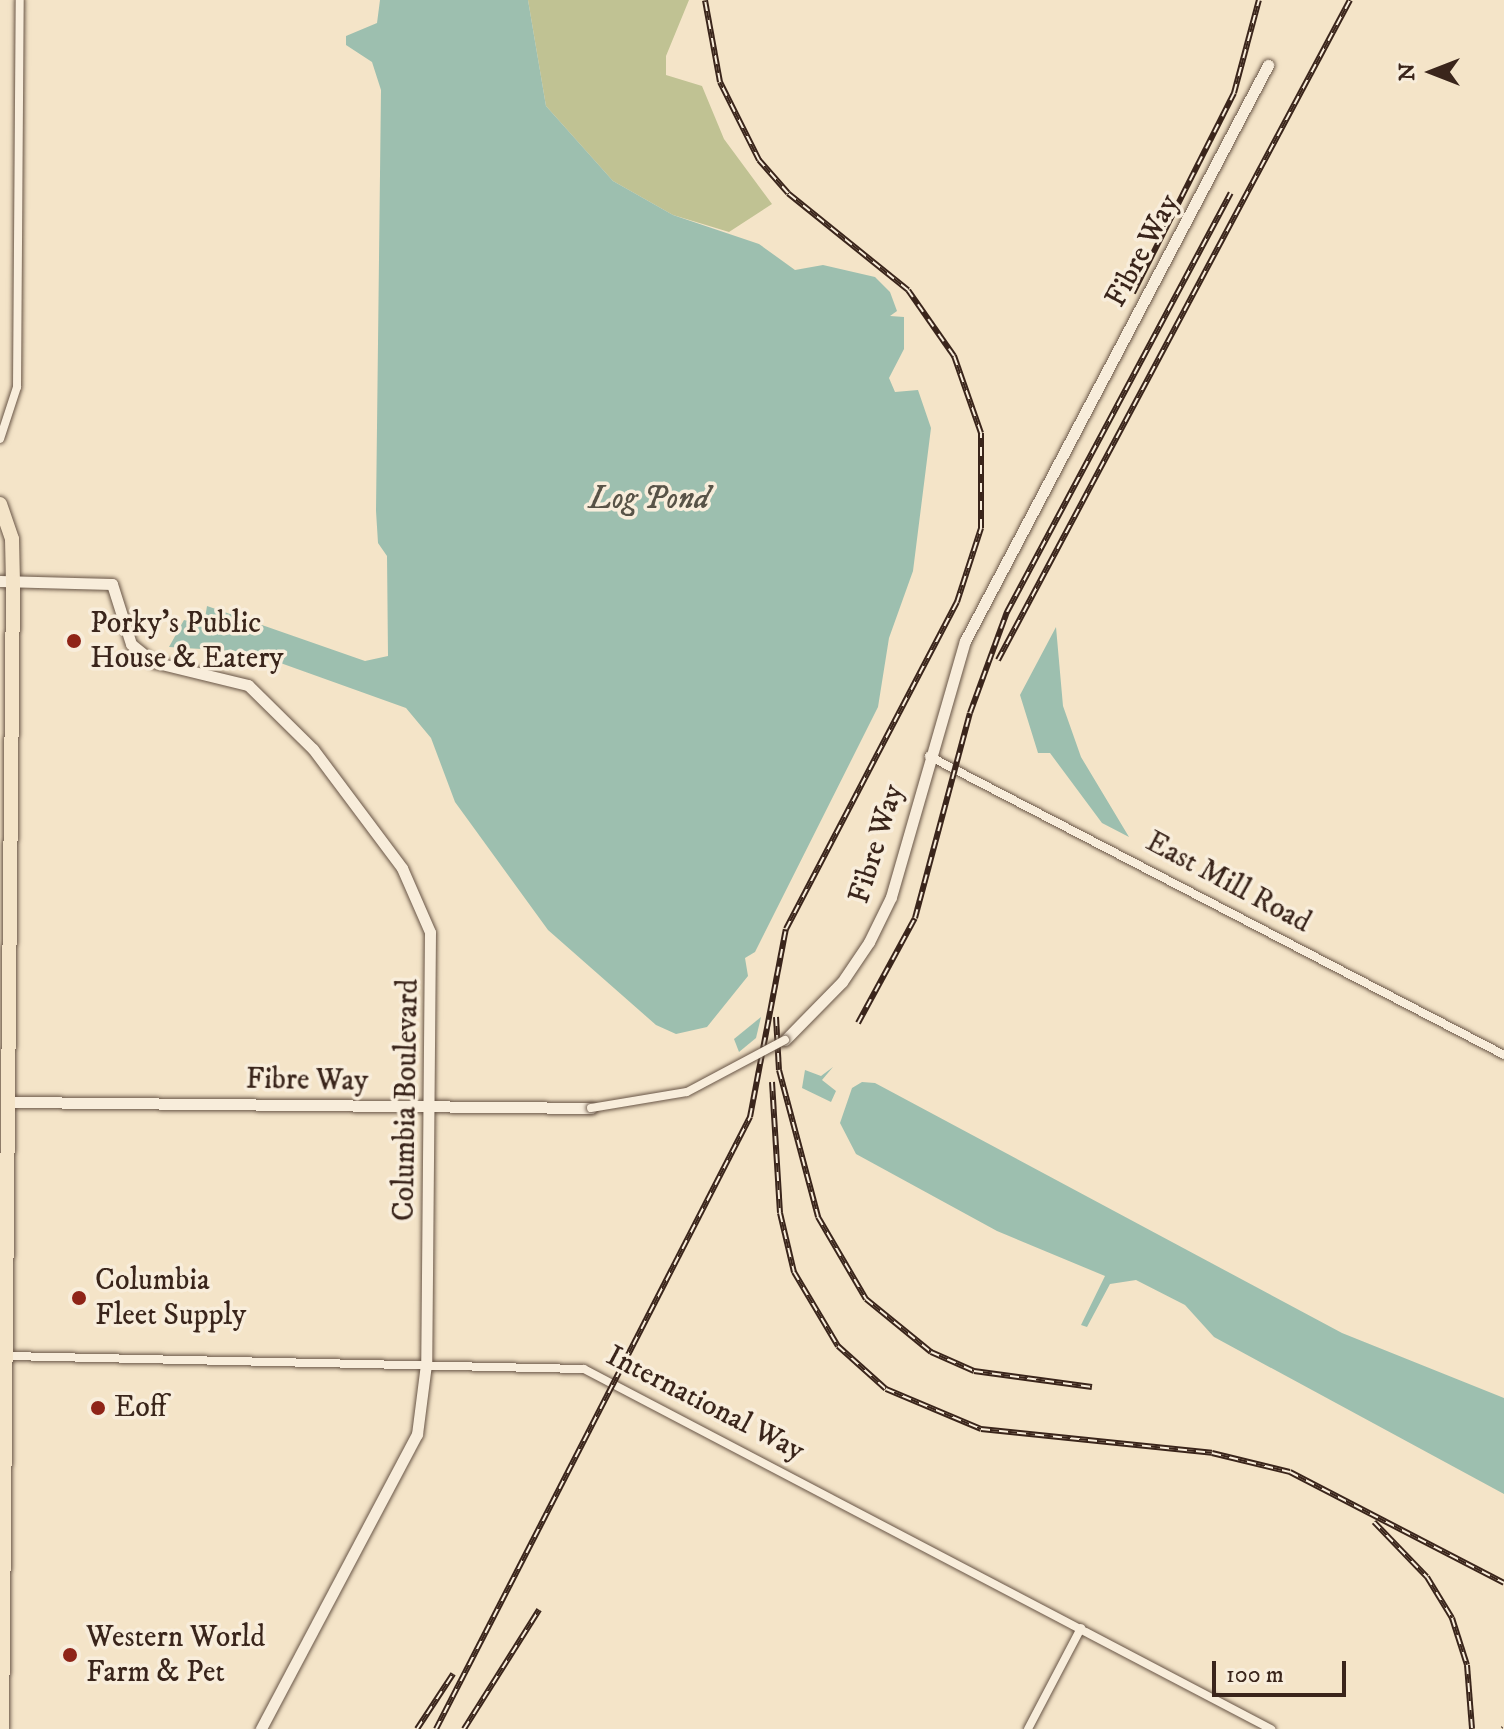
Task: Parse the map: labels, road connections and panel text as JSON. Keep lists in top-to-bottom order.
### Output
{
  "streets": {
    "street": [
      "Fibre Way",
      "East Mill Road",
      "Columbia Boulevard",
      "International Way"
    ]
  },
  "crossings": [
    ["Fibre Way", "East Mill Road"],
    ["Fibre Way", "Columbia Boulevard"],
    ["Columbia Boulevard", "International Way"]
  ],
  "water": ["Log Pond"],
  "places": [
    "Porky's Public House & Eatery",
    "Columbia Fleet Supply",
    "Eoff",
    "Western World Farm & Pet"
  ],
  "scale_bar": "100 m",
  "north": "left"
}
